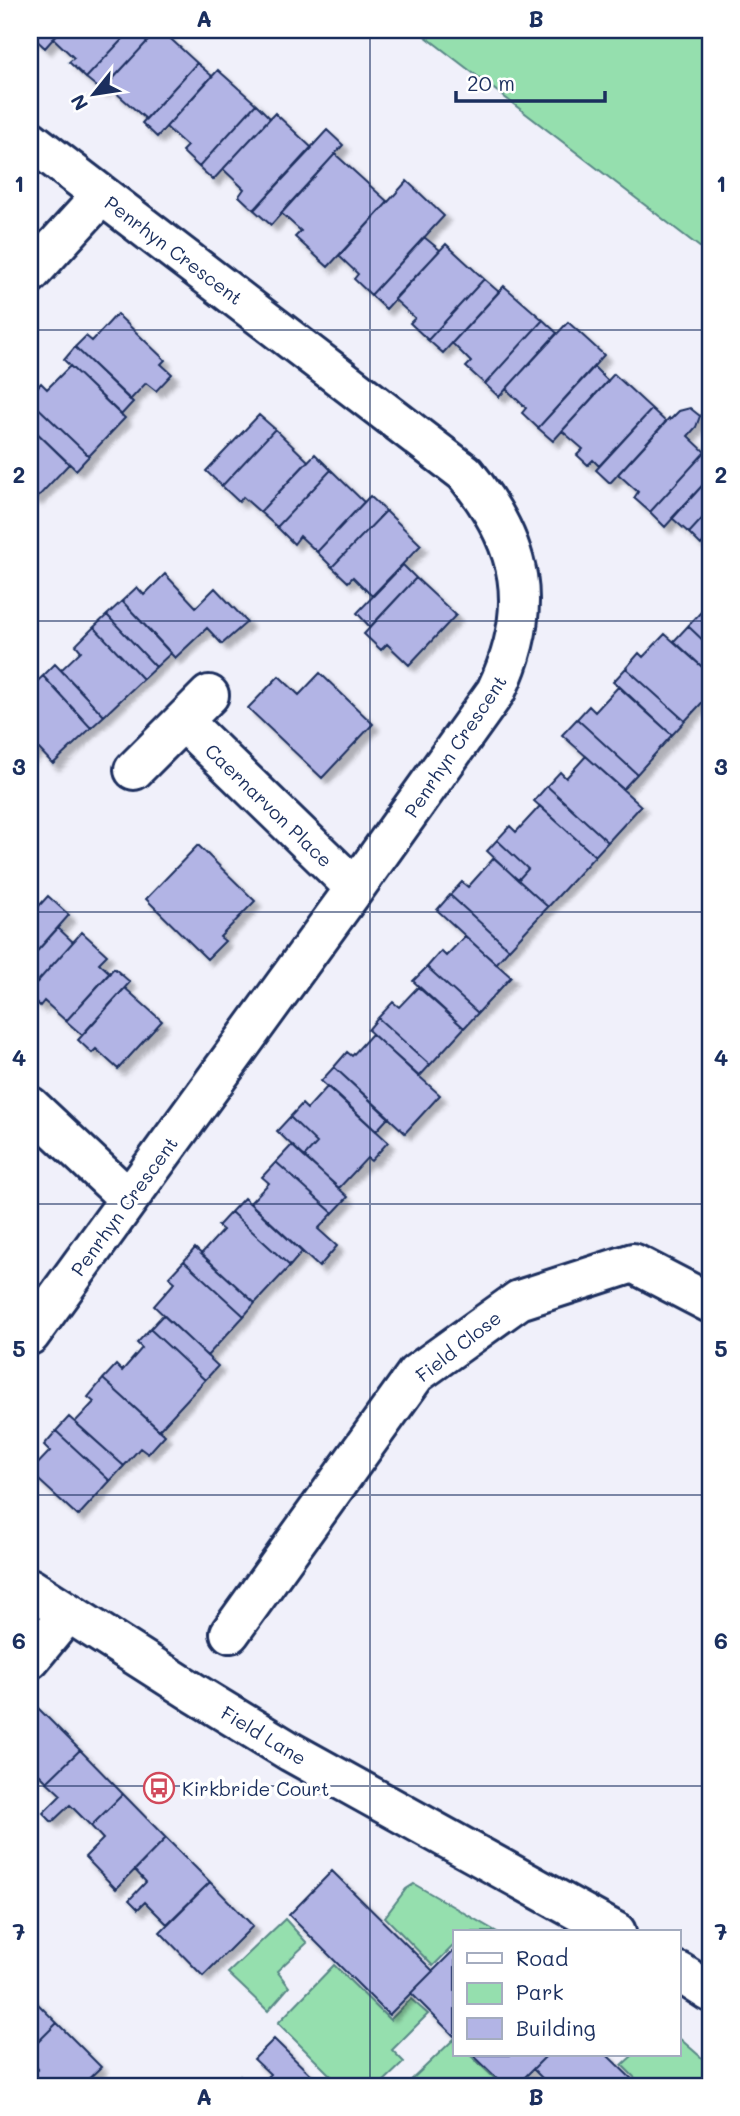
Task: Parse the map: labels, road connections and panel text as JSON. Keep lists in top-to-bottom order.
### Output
{
  "streets": {
    "street": [
      "Penrhyn Crescent",
      "Caernarvon Place",
      "Field Close",
      "Field Lane"
    ]
  },
  "crossings": [
    ["Penrhyn Crescent", "Caernarvon Place"]
  ],
  "places": {
    "bus stop": ["Kirkbride Court"]
  },
  "legend": ["Road", "Park", "Building"],
  "scale_bar": "20 m",
  "north": "bottom left",
  "grid": {
    "columns": ["A", "B"],
    "rows": [
      "1",
      "2",
      "3",
      "4",
      "5",
      "6",
      "7"
    ]
  }
}
